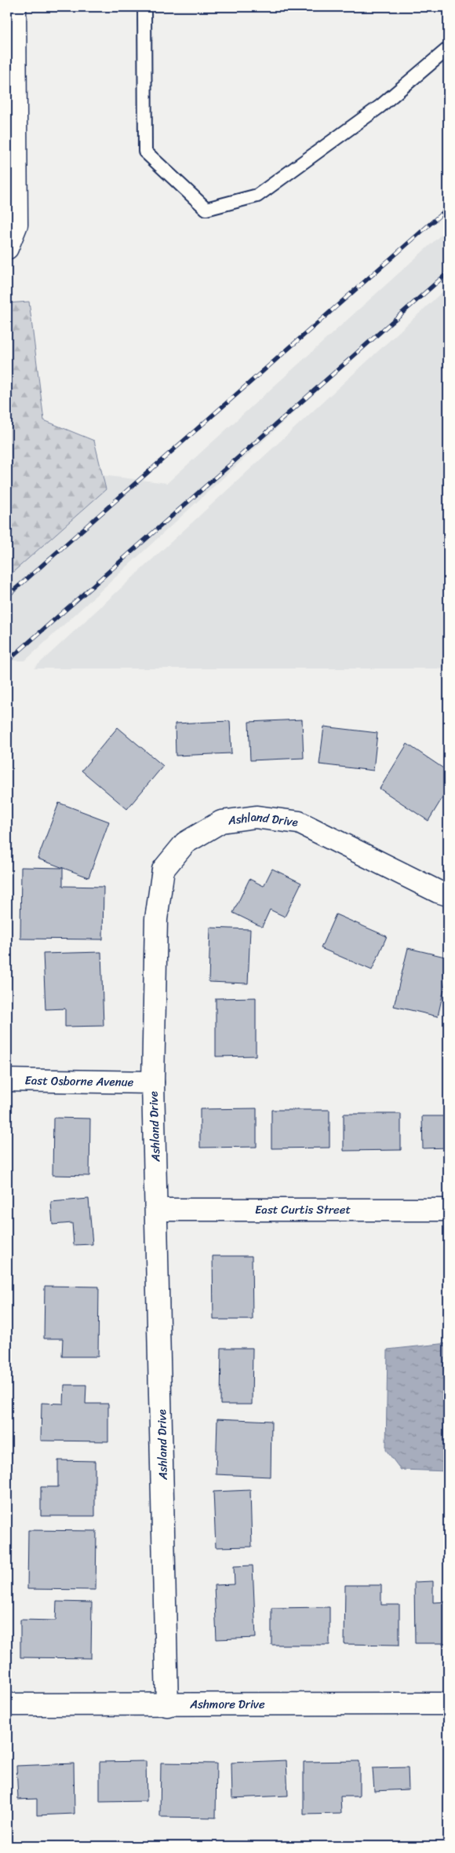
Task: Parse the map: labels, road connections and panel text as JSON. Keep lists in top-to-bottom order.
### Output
{
  "streets": {
    "street": [
      "Ashland Drive",
      "East Osborne Avenue",
      "East Curtis Street",
      "Ashmore Drive"
    ]
  },
  "crossings": [
    ["Ashland Drive", "East Osborne Avenue"],
    ["Ashland Drive", "East Curtis Street"],
    ["Ashland Drive", "Ashmore Drive"]
  ]
}
